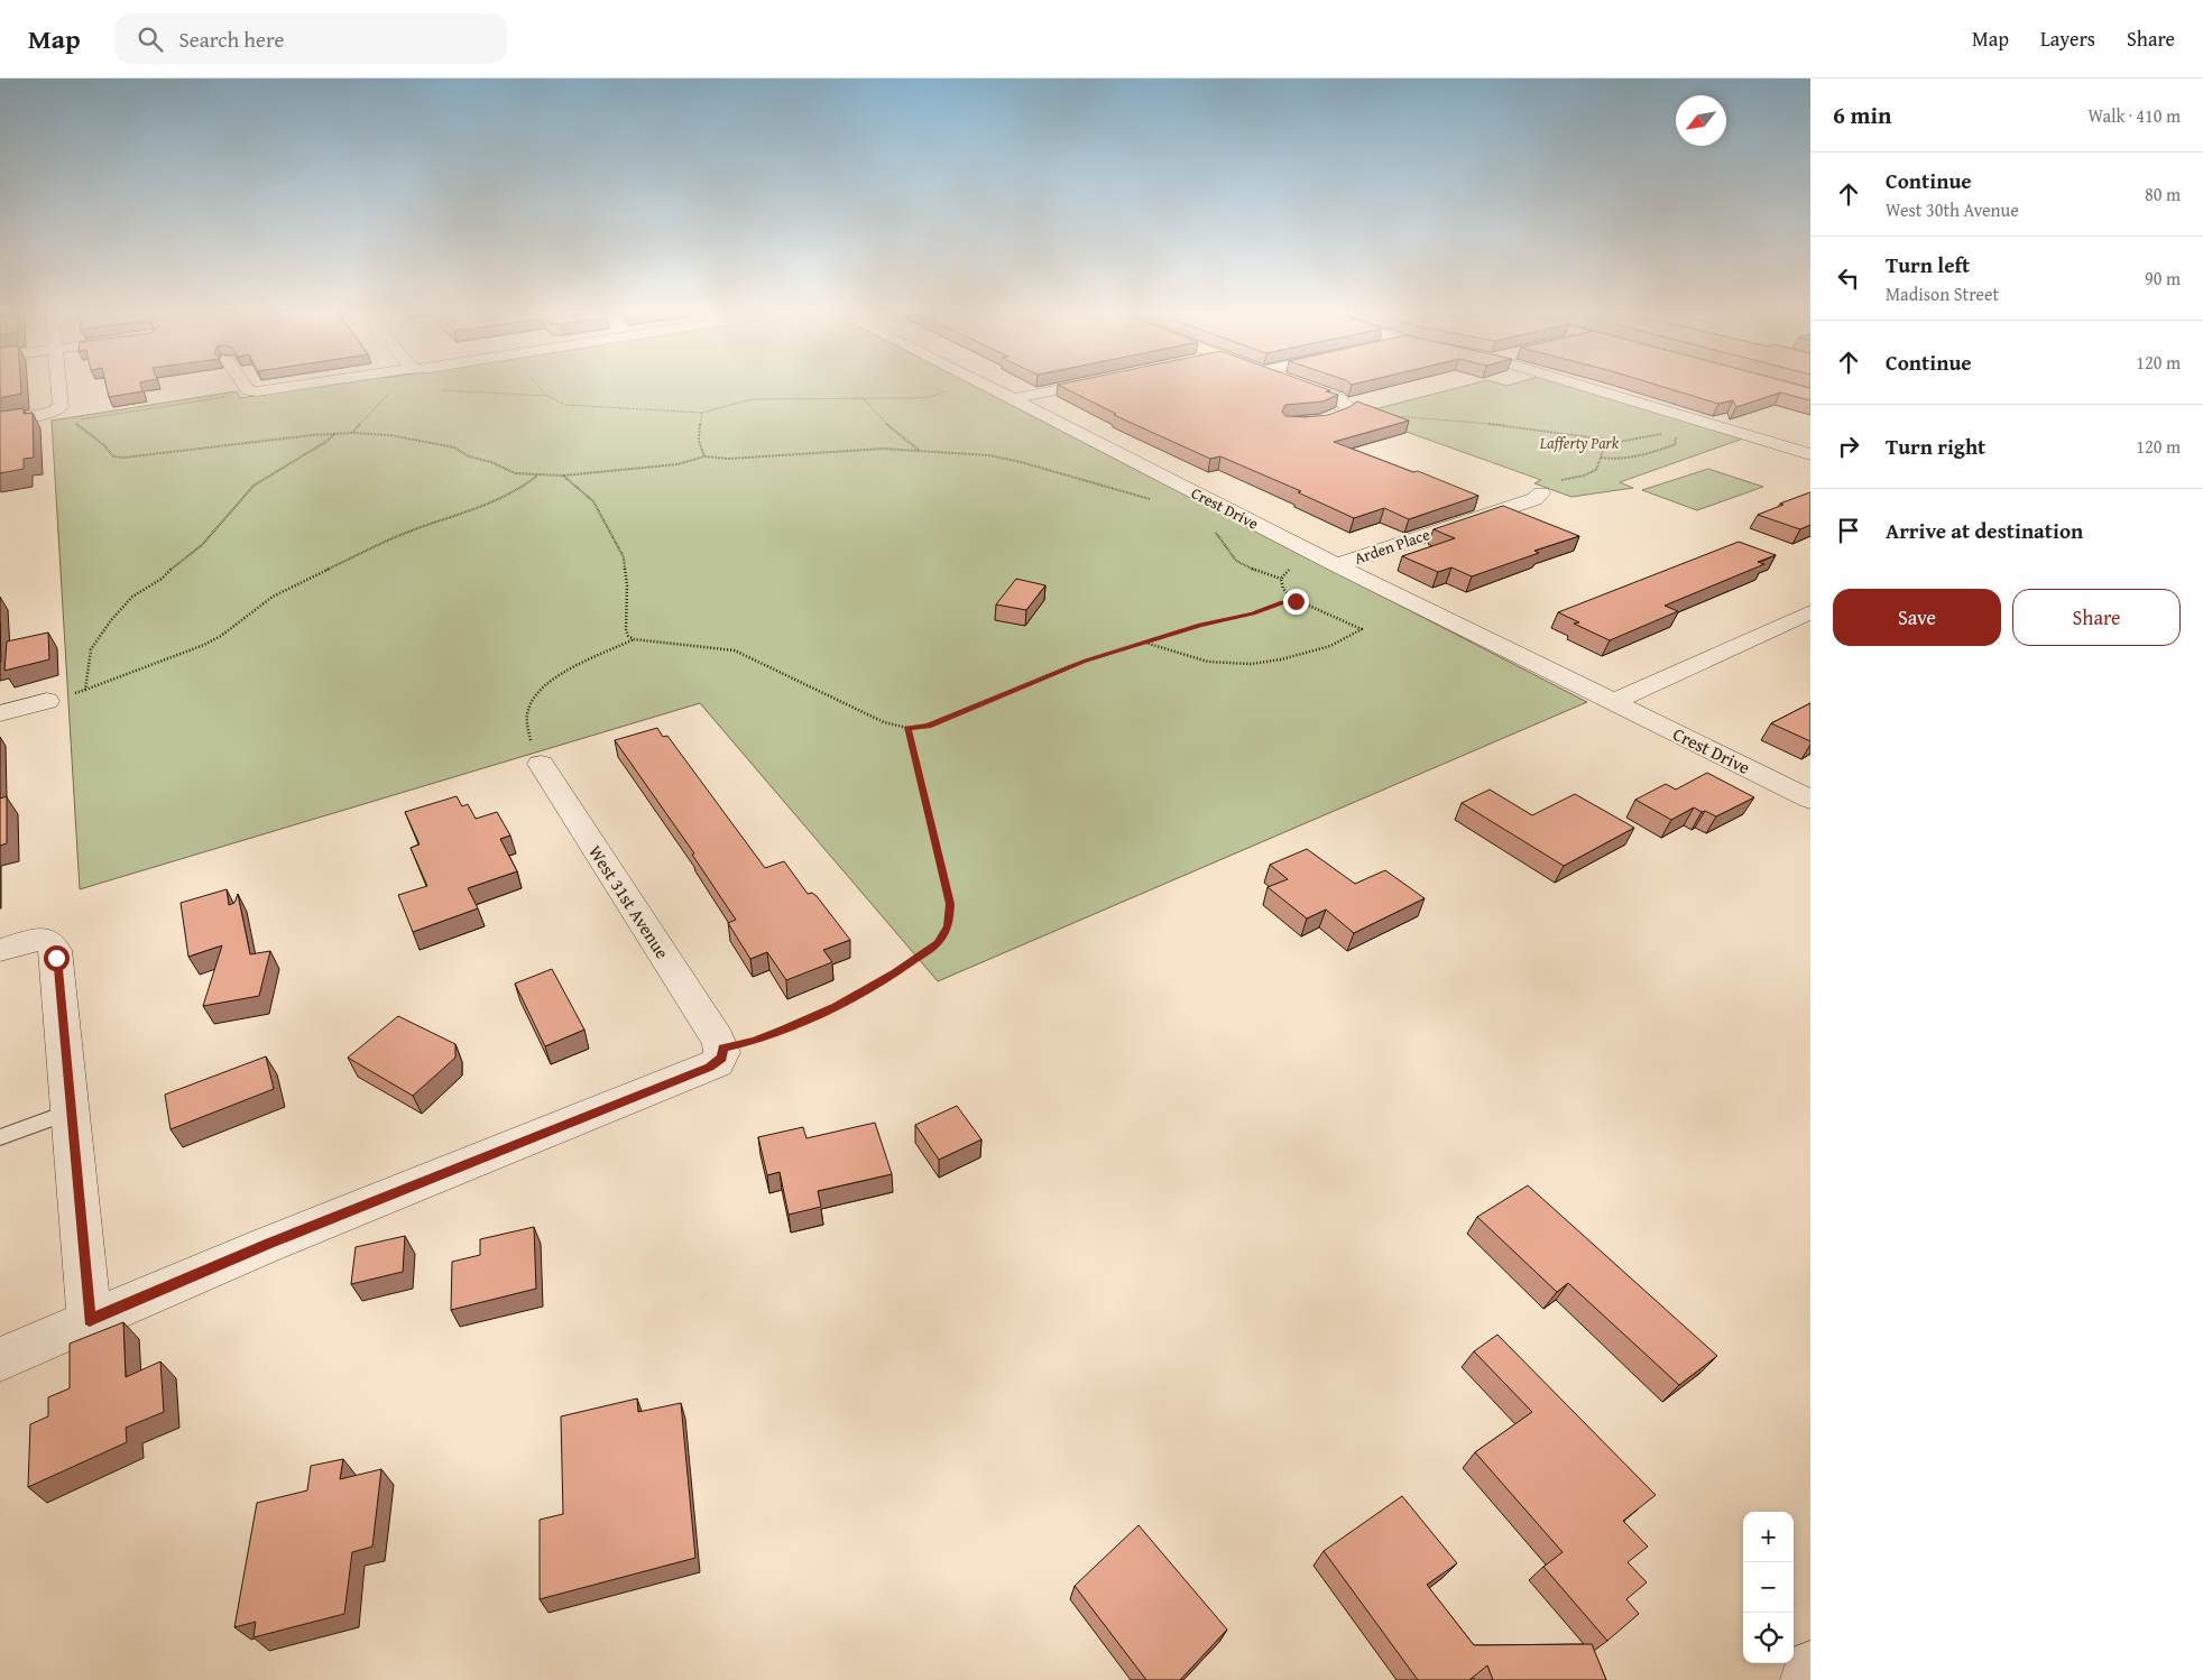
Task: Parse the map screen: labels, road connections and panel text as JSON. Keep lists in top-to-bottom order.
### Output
{
  "streets": {
    "street": ["Crest Drive", "Arden Place", "West 31st Avenue"]
  },
  "crossings": [
    ["Crest Drive", "Arden Place"]
  ],
  "parks": ["Lafferty Park"],
  "north": "bottom left",
  "page": {
    "header": "Map",
    "search": "Search here",
    "nav": ["Map", "Layers", "Share"],
    "heading": ["6 min", "Walk · 410 m"],
    "list": [
      ["Continue", "West 30th Avenue", "80 m"],
      ["Turn left", "Madison Street", "90 m"],
      ["Continue", "120 m"],
      ["Turn right", "120 m"],
      "Arrive at destination"
    ],
    "buttons": ["Save", "Share"],
    "map_buttons": ["+", "−"]
  }
}
